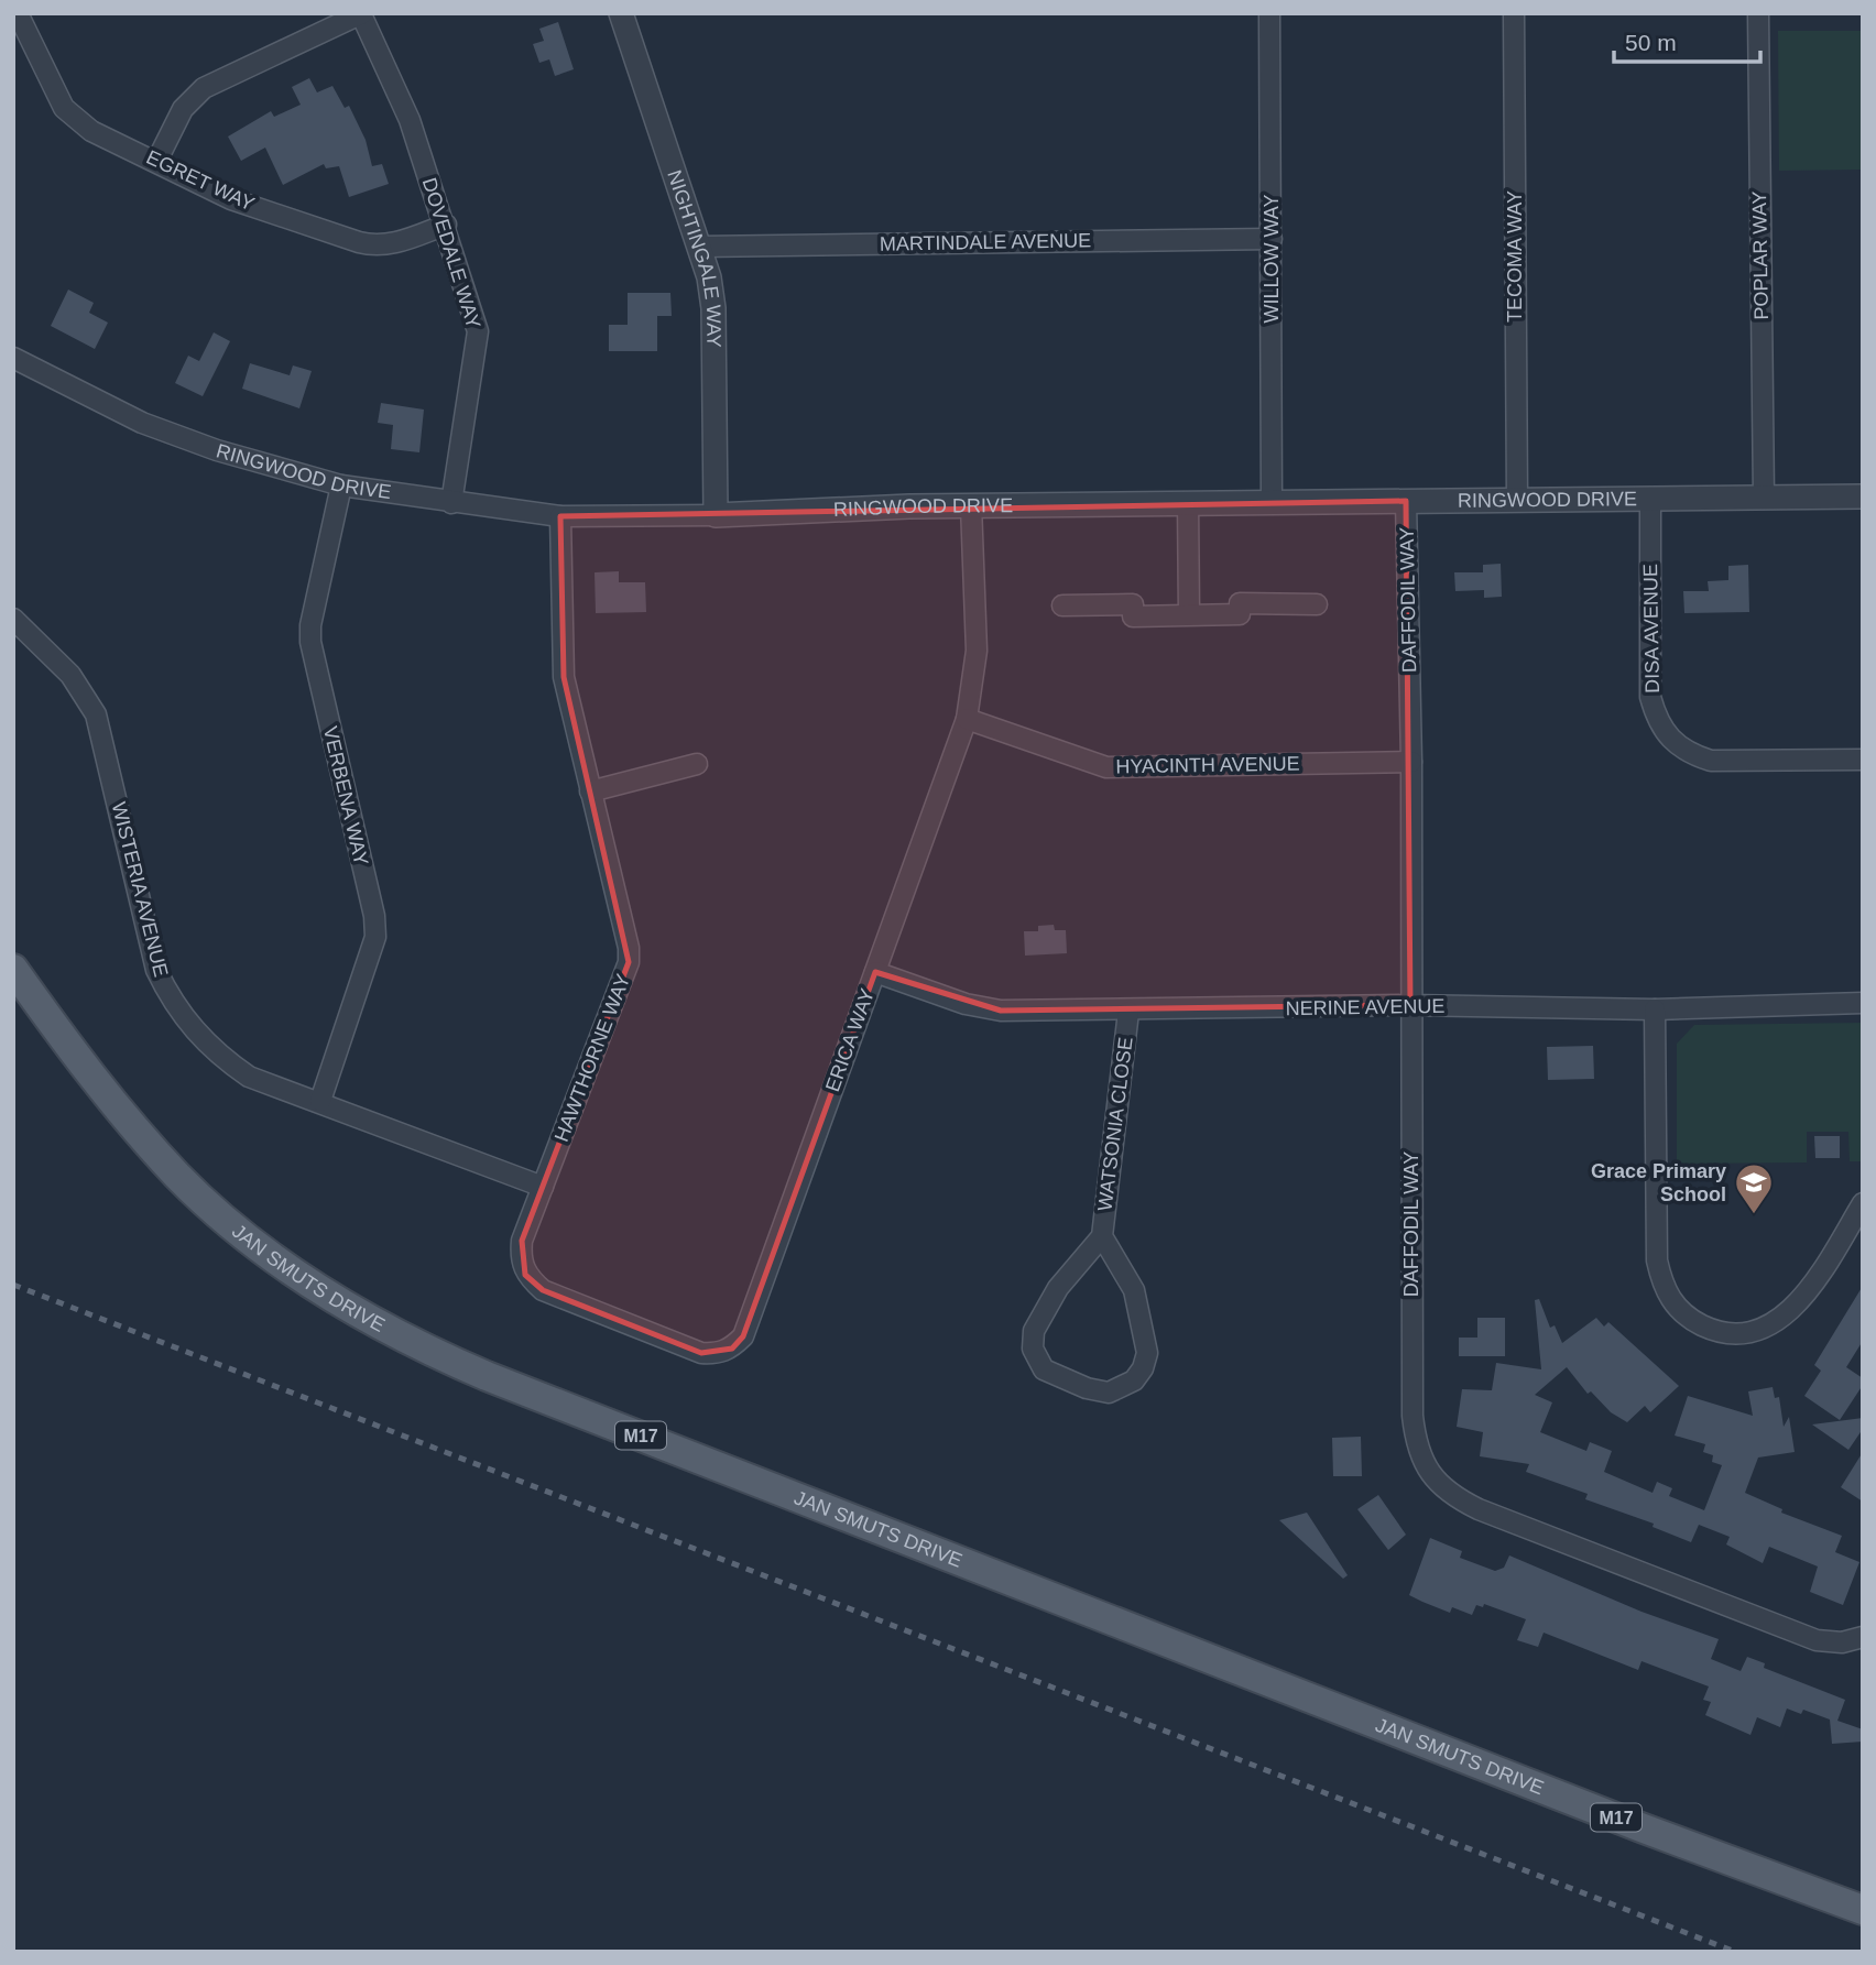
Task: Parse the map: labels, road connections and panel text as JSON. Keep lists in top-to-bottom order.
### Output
{
  "streets": {
    "main road": ["JAN SMUTS DRIVE", "M17"],
    "street": [
      "EGRET WAY",
      "MARTINDALE AVENUE",
      "DOVEDALE WAY",
      "POPLAR WAY",
      "TECOMA WAY",
      "WILLOW WAY",
      "NIGHTINGALE WAY",
      "RINGWOOD DRIVE",
      "DAFFODIL WAY",
      "DISA AVENUE",
      "HYACINTH AVENUE",
      "VERBENA WAY",
      "WISTERIA AVENUE",
      "NERINE AVENUE",
      "ERICA WAY",
      "HAWTHORNE WAY",
      "WATSONIA CLOSE"
    ]
  },
  "crossings": [
    ["EGRET WAY", "DOVEDALE WAY"],
    ["MARTINDALE AVENUE", "WILLOW WAY"],
    ["MARTINDALE AVENUE", "NIGHTINGALE WAY"],
    ["DOVEDALE WAY", "RINGWOOD DRIVE"],
    ["POPLAR WAY", "RINGWOOD DRIVE"],
    ["TECOMA WAY", "RINGWOOD DRIVE"],
    ["WILLOW WAY", "RINGWOOD DRIVE"],
    ["NIGHTINGALE WAY", "RINGWOOD DRIVE"],
    ["RINGWOOD DRIVE", "DAFFODIL WAY"],
    ["RINGWOOD DRIVE", "DISA AVENUE"],
    ["RINGWOOD DRIVE", "VERBENA WAY"],
    ["RINGWOOD DRIVE", "ERICA WAY"],
    ["RINGWOOD DRIVE", "HAWTHORNE WAY"],
    ["DAFFODIL WAY", "HYACINTH AVENUE"],
    ["DAFFODIL WAY", "NERINE AVENUE"],
    ["HYACINTH AVENUE", "ERICA WAY"],
    ["VERBENA WAY", "WISTERIA AVENUE"],
    ["WISTERIA AVENUE", "HAWTHORNE WAY"],
    ["NERINE AVENUE", "ERICA WAY"],
    ["NERINE AVENUE", "WATSONIA CLOSE"],
    ["ERICA WAY", "HAWTHORNE WAY"]
  ],
  "places": {
    "school or university": ["Grace Primary School"]
  },
  "scale_bar": "50 m"
}
